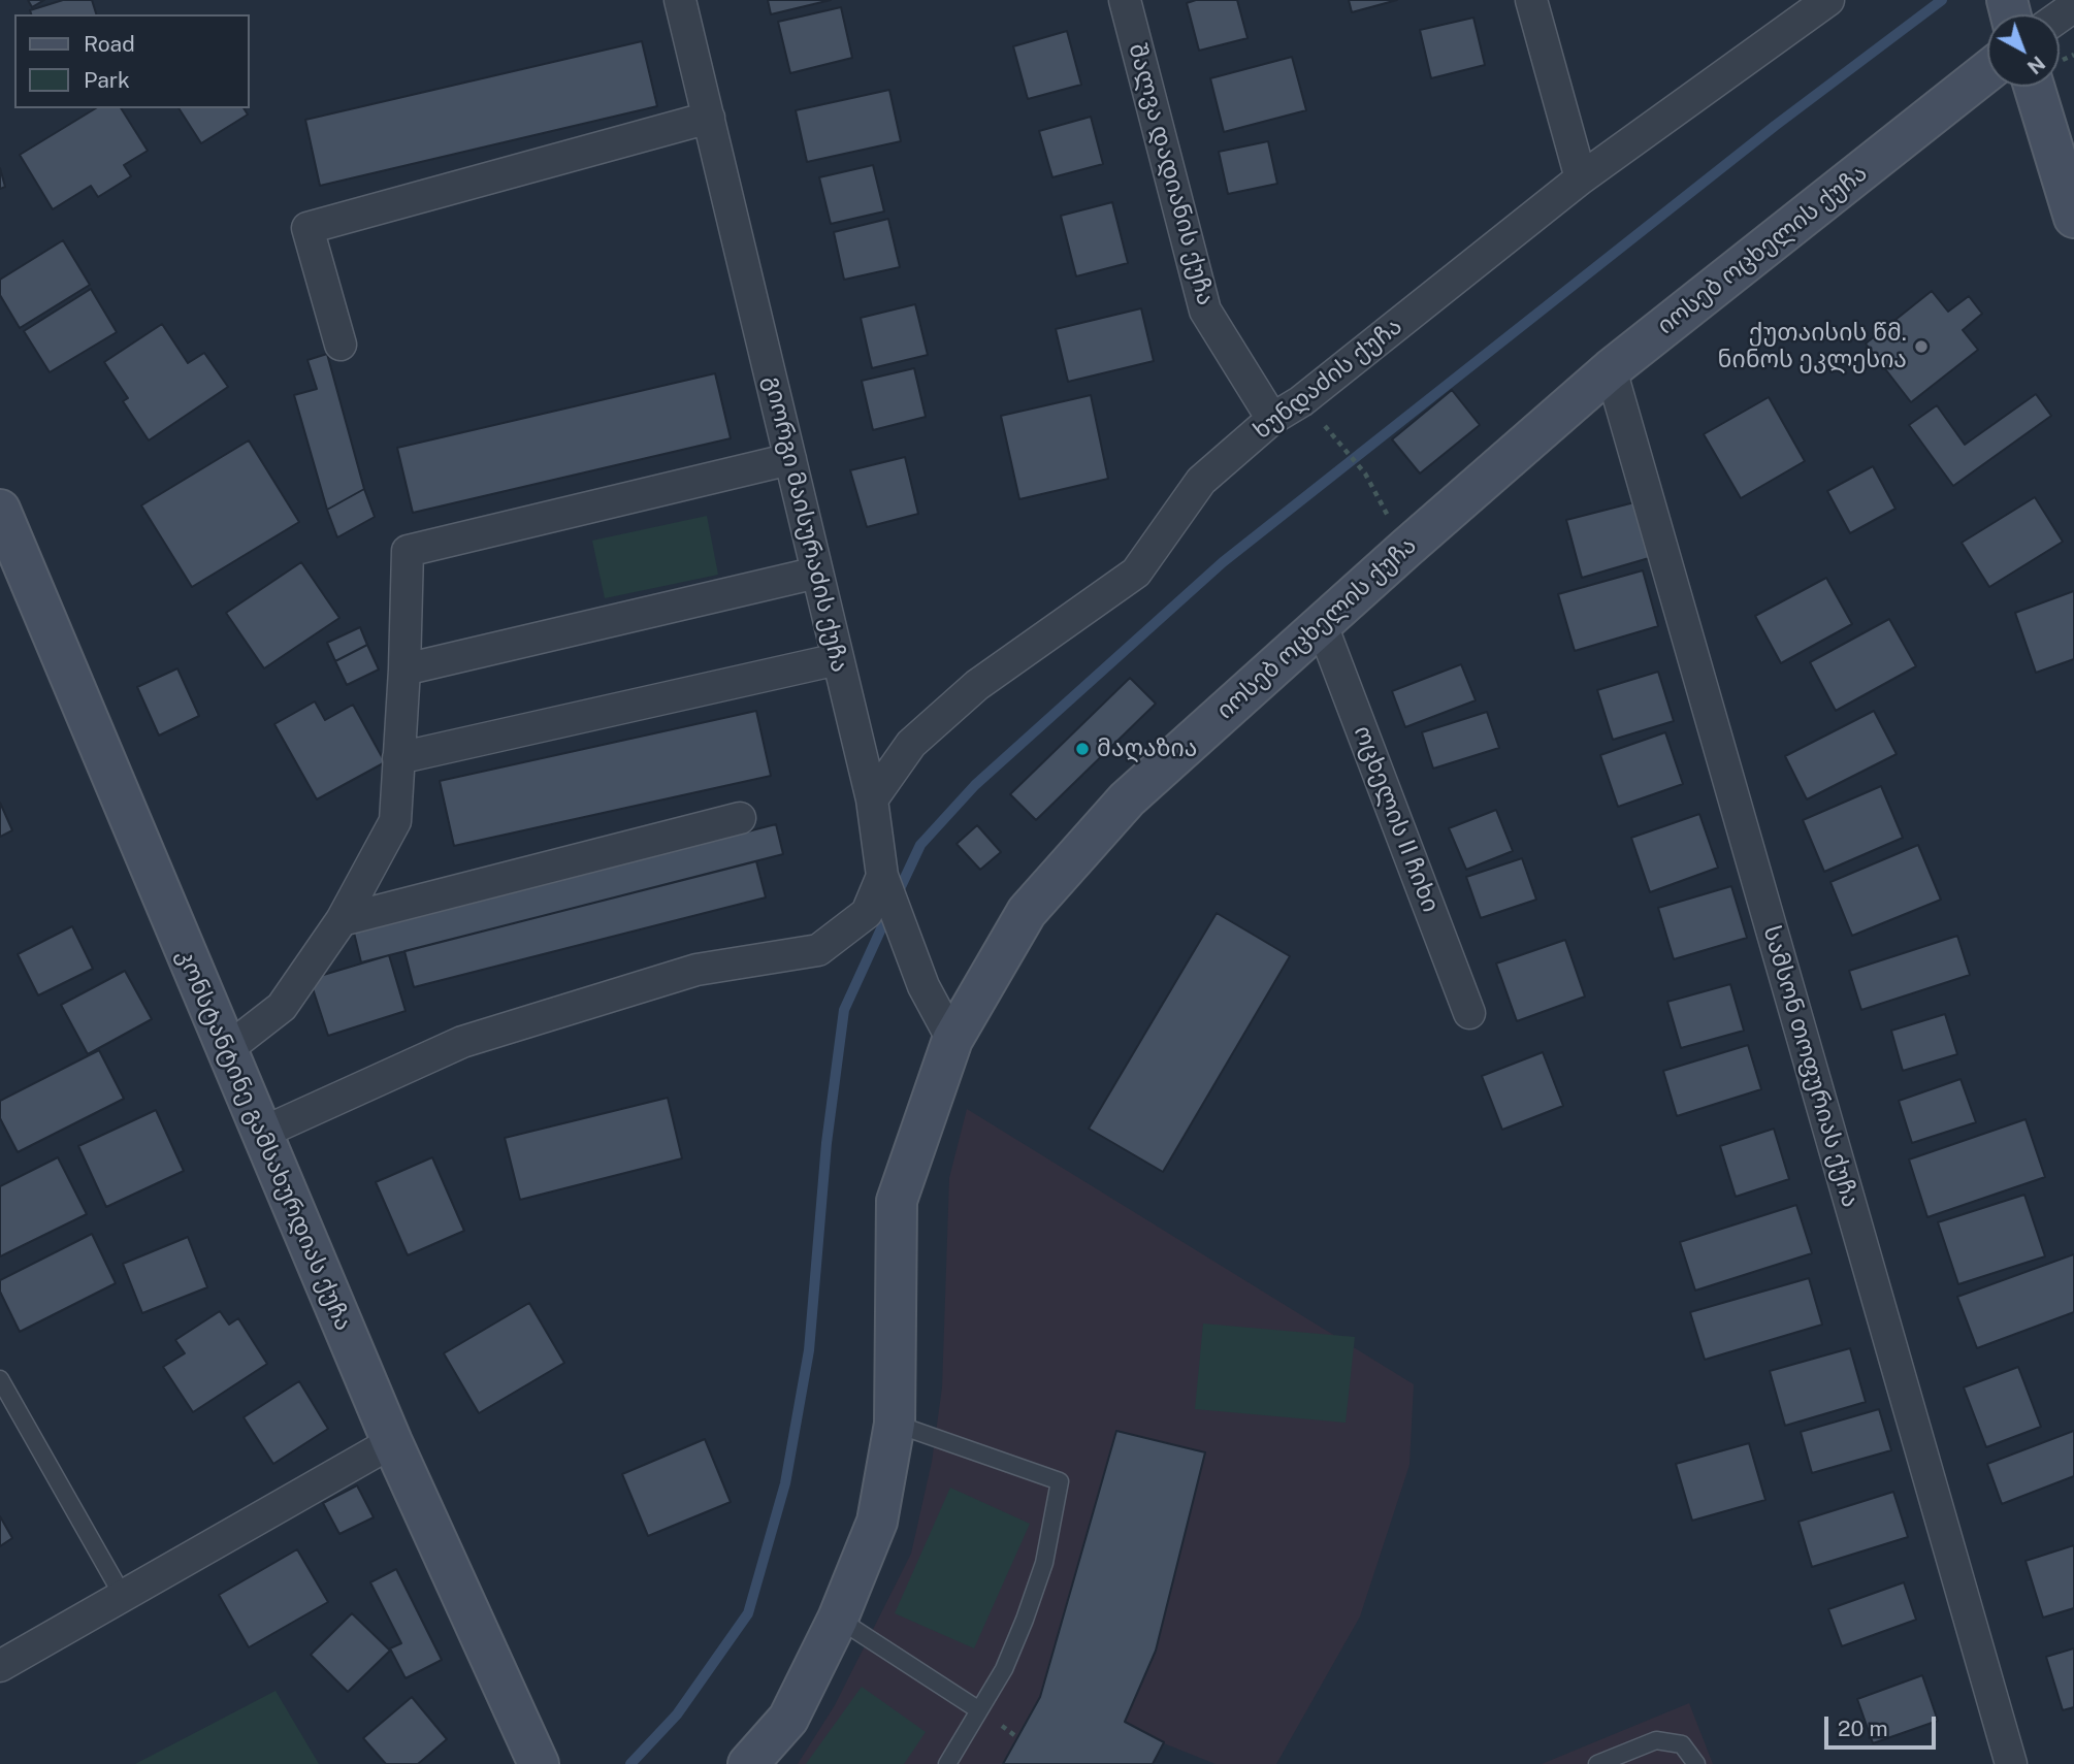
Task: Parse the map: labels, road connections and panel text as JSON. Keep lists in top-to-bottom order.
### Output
{
  "streets": {
    "street": [
      "შალვა დადიანის ქუჩა",
      "იოსებ ოცხელის ქუჩა",
      "ხუნდაძის ქუჩა",
      "გიორგი მაისურაძის ქუჩა",
      "ოცხელის II ჩიხი",
      "სამსონ თოფურიას ქუჩა",
      "კონსტანტინე გამსახურდიას ქუჩა"
    ]
  },
  "crossings": [
    ["შალვა დადიანის ქუჩა", "ხუნდაძის ქუჩა"],
    ["იოსებ ოცხელის ქუჩა", "გიორგი მაისურაძის ქუჩა"],
    ["იოსებ ოცხელის ქუჩა", "ოცხელის II ჩიხი"],
    ["იოსებ ოცხელის ქუჩა", "სამსონ თოფურიას ქუჩა"],
    ["ხუნდაძის ქუჩა", "გიორგი მაისურაძის ქუჩა"]
  ],
  "places": ["ქუთაისის წმ. ნინოს ეკლესია", "მაღაზია"],
  "legend": ["Road", "Park"],
  "scale_bar": "20 m",
  "north": "bottom right"
}
